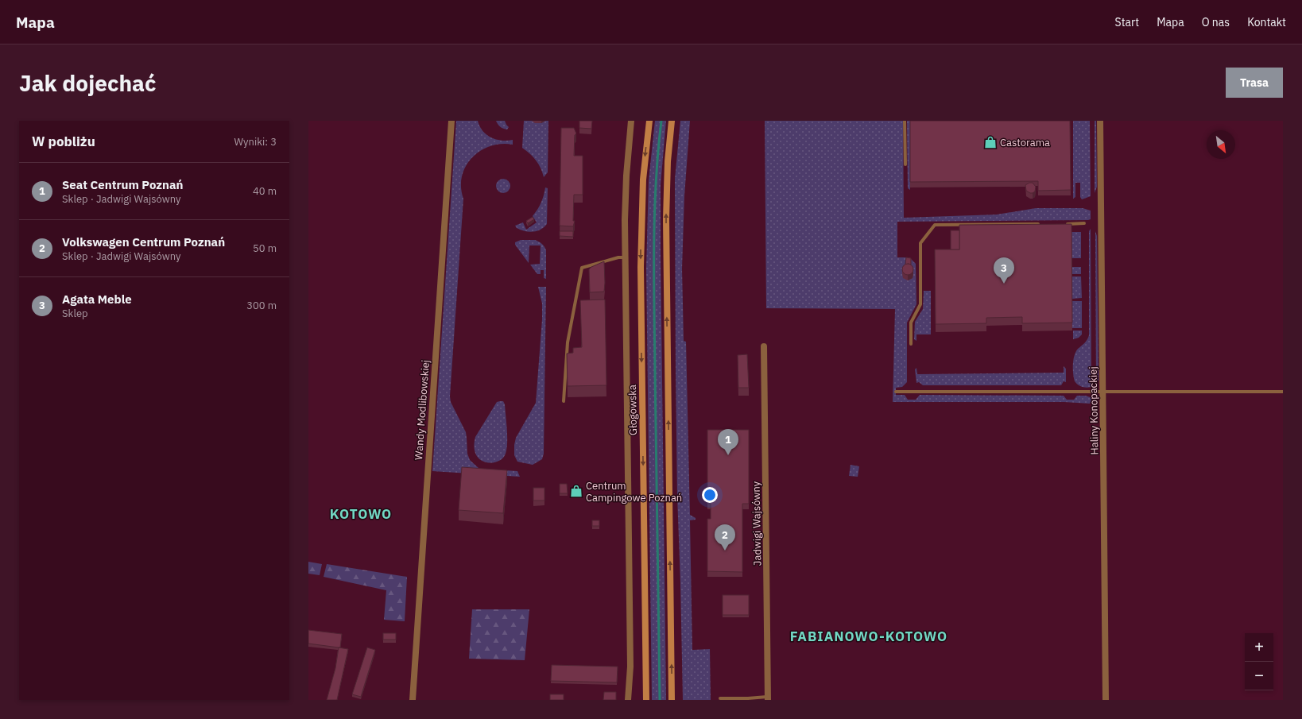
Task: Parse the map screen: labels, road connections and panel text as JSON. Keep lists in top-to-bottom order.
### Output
{
  "streets": {
    "main road": ["Głogowska"],
    "street": ["Wandy Modlibowskiej", "Haliny Konopackiej", "Jadwigi Wajsówny"]
  },
  "districts": ["KOTOWO", "FABIANOWO-KOTOWO"],
  "places": {
    "shop": ["Castorama", "Centrum Campingowe Poznań"]
  },
  "north": "bottom right",
  "page": {
    "header": "Mapa",
    "nav": [
      "Start",
      "Mapa",
      "O nas",
      "Kontakt"
    ],
    "buttons": "Trasa",
    "title": "Jak dojechać",
    "heading": ["W pobliżu", "Wyniki: 3"],
    "list": [
      {
        "mark": "1",
        "name": "Seat Centrum Poznań",
        "note": "Sklep · Jadwigi Wajsówny",
        "value": "40 m"
      },
      {
        "mark": "2",
        "name": "Volkswagen Centrum Poznań",
        "note": "Sklep · Jadwigi Wajsówny",
        "value": "50 m"
      },
      {
        "mark": "3",
        "name": "Agata Meble",
        "note": "Sklep",
        "value": "300 m"
      }
    ],
    "pins": ["3", "1", "2"],
    "map_buttons": ["+", "−"]
  }
}
